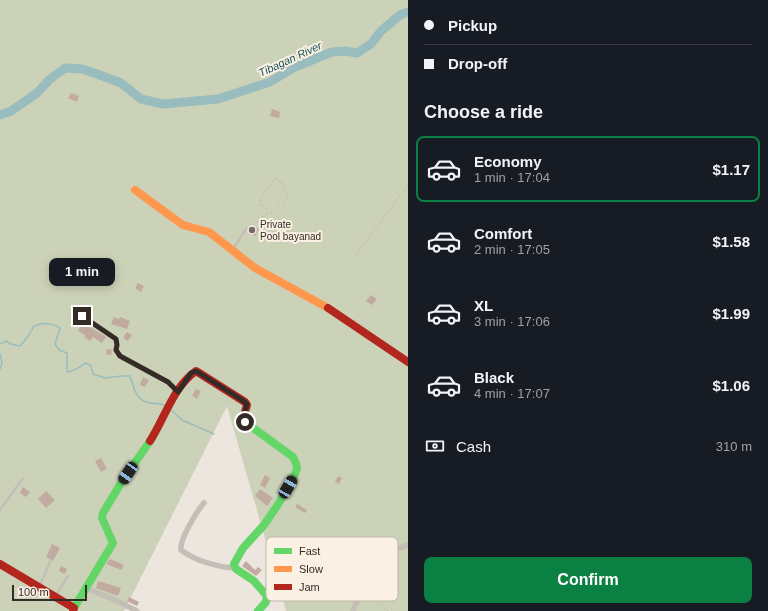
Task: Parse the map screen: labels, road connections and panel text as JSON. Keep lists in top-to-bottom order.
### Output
{
  "water": ["Tibagan River"],
  "places": ["Private Pool bayanad"],
  "legend": ["Fast", "Slow", "Jam"],
  "scale_bar": "100 m",
  "page": {
    "banner": ["Pickup", "Drop-off"],
    "heading": "Choose a ride",
    "list": [
      {
        "name": "Economy",
        "note": "1 min · 17:04",
        "value": "$1.17"
      },
      {
        "name": "Comfort",
        "note": "2 min · 17:05",
        "value": "$1.58"
      },
      {
        "name": "XL",
        "note": "3 min · 17:06",
        "value": "$1.99"
      },
      {
        "name": "Black",
        "note": "4 min · 17:07",
        "value": "$1.06"
      }
    ],
    "bubble": "1 min",
    "pay": ["Cash", "310 m"],
    "buttons": "Confirm",
    "scale": "100 m"
  }
}
